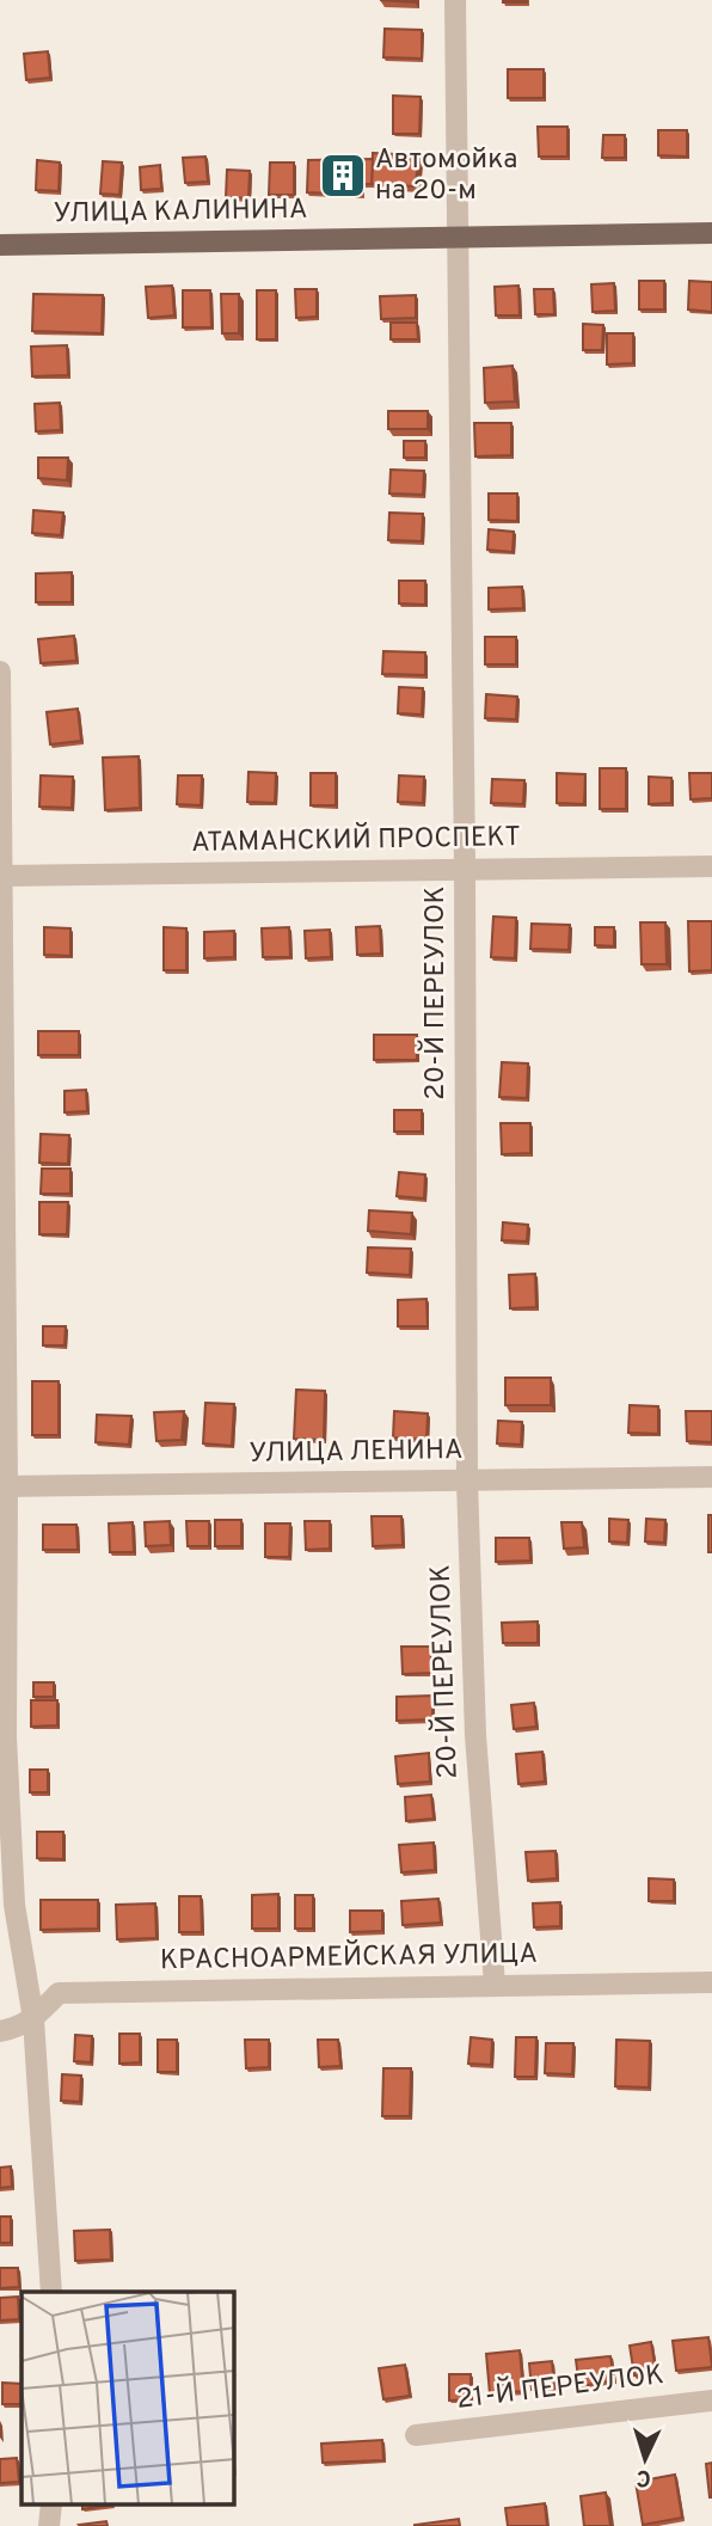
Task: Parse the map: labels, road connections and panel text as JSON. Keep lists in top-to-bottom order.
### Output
{
  "streets": {
    "main road": ["УЛИЦА КАЛИНИНА"],
    "street": [
      "АТАМАНСКИЙ ПРОСПЕКТ",
      "20-Й ПЕРЕУЛОК",
      "УЛИЦА ЛЕНИНА",
      "КРАСНОАРМЕЙСКАЯ УЛИЦА",
      "21-Й ПЕРЕУЛОК"
    ]
  },
  "crossings": [
    ["УЛИЦА КАЛИНИНА", "20-Й ПЕРЕУЛОК"],
    ["АТАМАНСКИЙ ПРОСПЕКТ", "20-Й ПЕРЕУЛОК"],
    ["20-Й ПЕРЕУЛОК", "УЛИЦА ЛЕНИНА"],
    ["20-Й ПЕРЕУЛОК", "КРАСНОАРМЕЙСКАЯ УЛИЦА"]
  ],
  "places": {
    "building": ["Автомойка на 20-м"]
  },
  "north": "bottom"
}
